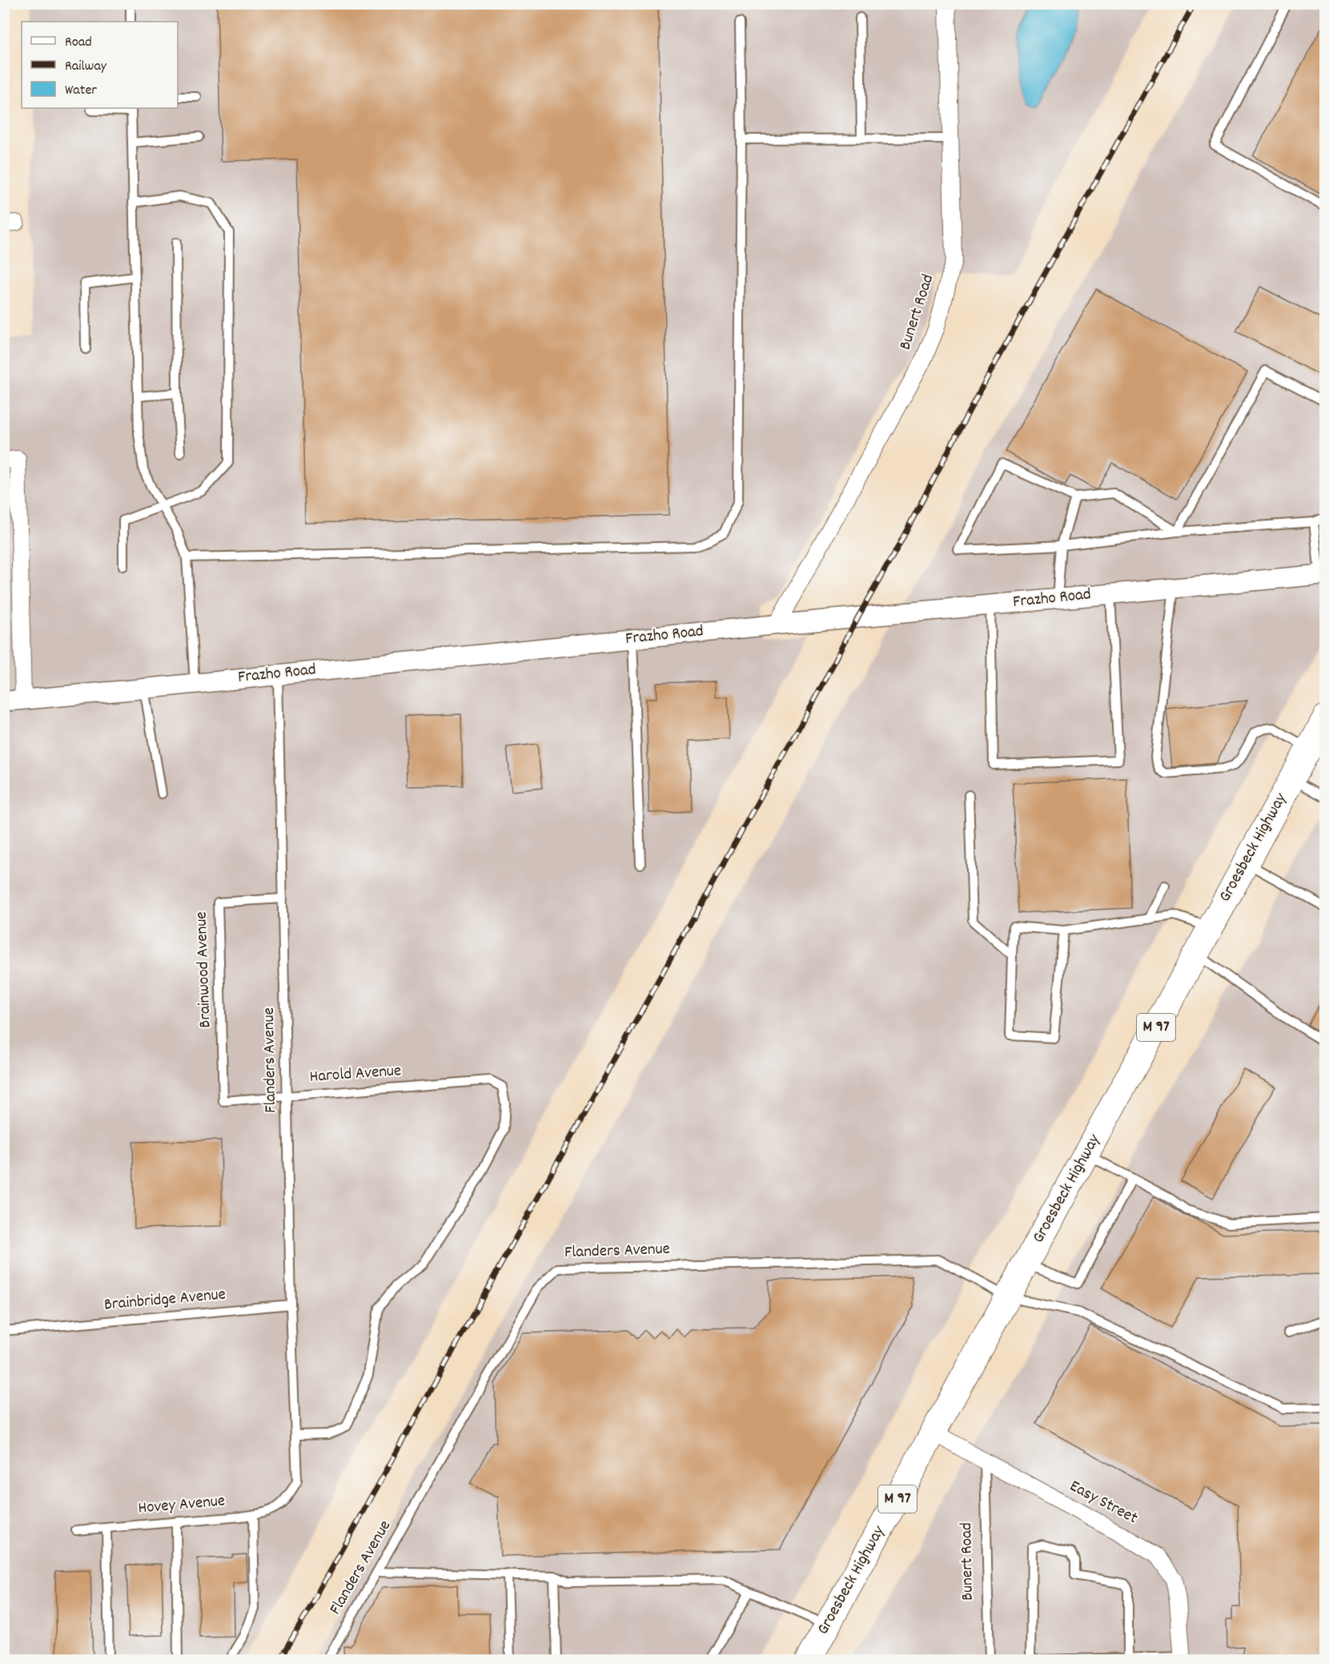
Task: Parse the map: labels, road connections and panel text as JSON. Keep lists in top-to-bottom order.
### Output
{
  "streets": {
    "main road": ["Groesbeck Highway", "M 97"],
    "street": ["Bunert Road", "Frazho Road", "Easy Street"],
    "lane": [
      "Brainwood Avenue",
      "Flanders Avenue",
      "Harold Avenue",
      "Brainbridge Avenue",
      "Hovey Avenue"
    ]
  },
  "crossings": [
    ["Bunert Road", "Frazho Road"],
    ["Bunert Road", "Easy Street"],
    ["Frazho Road", "Flanders Avenue"],
    ["Groesbeck Highway", "Flanders Avenue"],
    ["Groesbeck Highway", "Easy Street"],
    ["Brainwood Avenue", "Flanders Avenue"],
    ["Brainwood Avenue", "Harold Avenue"],
    ["Flanders Avenue", "Harold Avenue"],
    ["Flanders Avenue", "Brainbridge Avenue"],
    ["Flanders Avenue", "Hovey Avenue"]
  ],
  "legend": ["Road", "Railway", "Water"]
}
